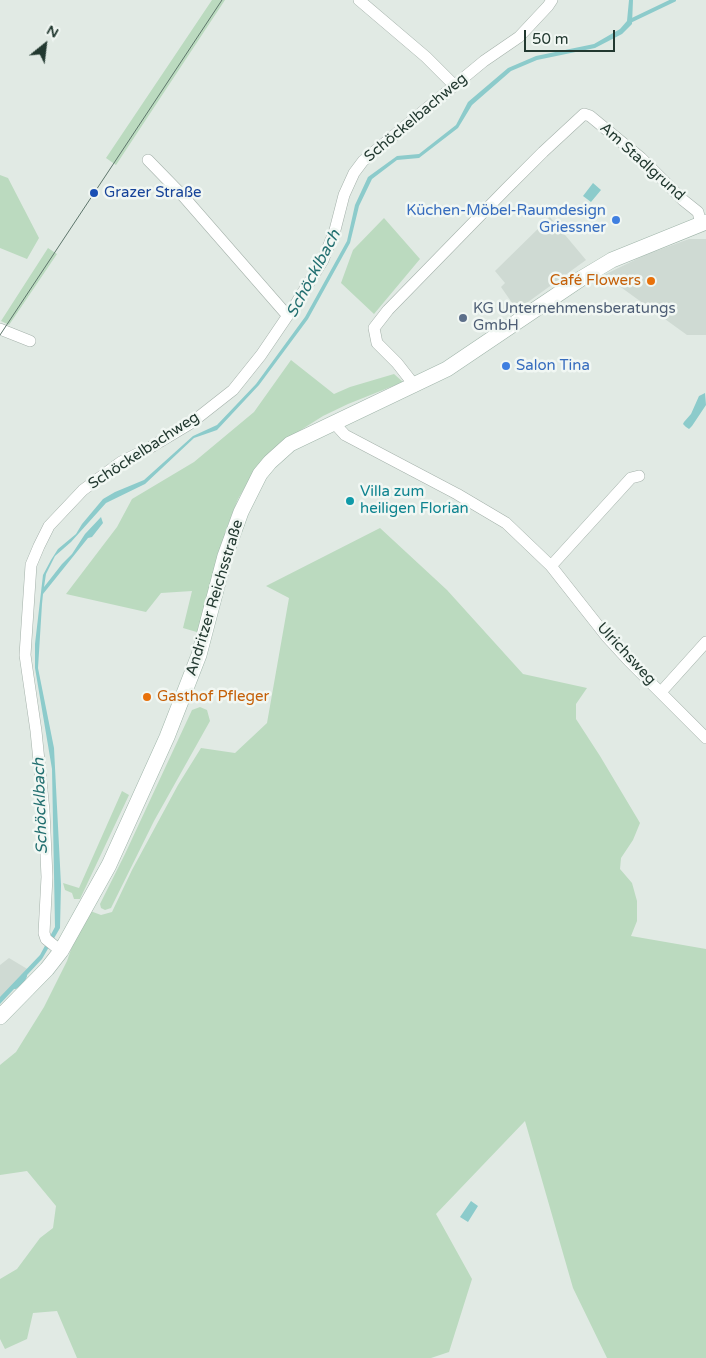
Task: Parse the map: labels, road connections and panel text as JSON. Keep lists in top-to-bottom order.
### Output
{
  "streets": {
    "main road": ["Andritzer Reichsstraße"],
    "street": ["Schöckelbachweg", "Am Stadlgrund", "Ulrichsweg"]
  },
  "crossings": [
    ["Schöckelbachweg", "Andritzer Reichsstraße"],
    ["Am Stadlgrund", "Andritzer Reichsstraße"],
    ["Andritzer Reichsstraße", "Ulrichsweg"]
  ],
  "water": ["Schöcklbach"],
  "places": [
    "Grazer Straße",
    "Küchen-Möbel-Raumdesign Griessner",
    "Café Flowers",
    "KG Unternehmensberatungs GmbH",
    "Salon Tina",
    "Villa zum heiligen Florian",
    "Gasthof Pfleger"
  ],
  "scale_bar": "50 m",
  "north": "top right"
}
